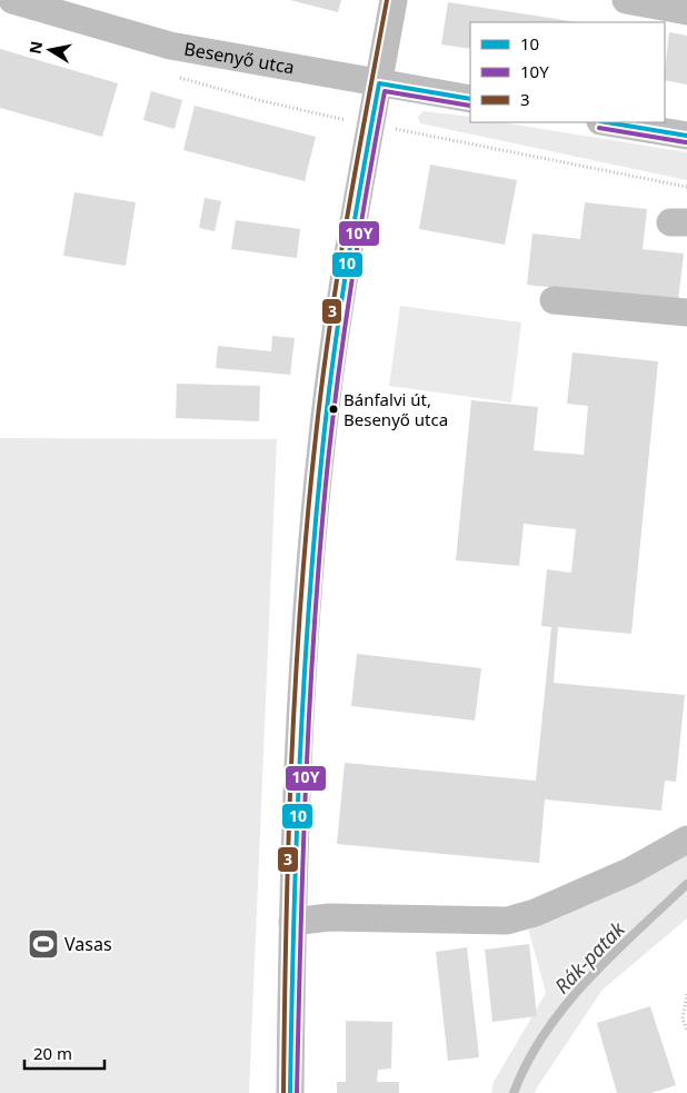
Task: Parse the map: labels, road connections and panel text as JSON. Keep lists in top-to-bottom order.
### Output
{
  "streets": {
    "street": ["Besenyő utca"]
  },
  "water": ["Rák-patak"],
  "places": {
    "other": ["Bánfalvi út, Besenyő utca"],
    "sports": ["Vasas"]
  },
  "lines": ["transit line 3", "transit line 10", "transit line 10Y"],
  "legend": ["10", "10Y", "3"],
  "scale_bar": "20 m",
  "north": "left"
}
